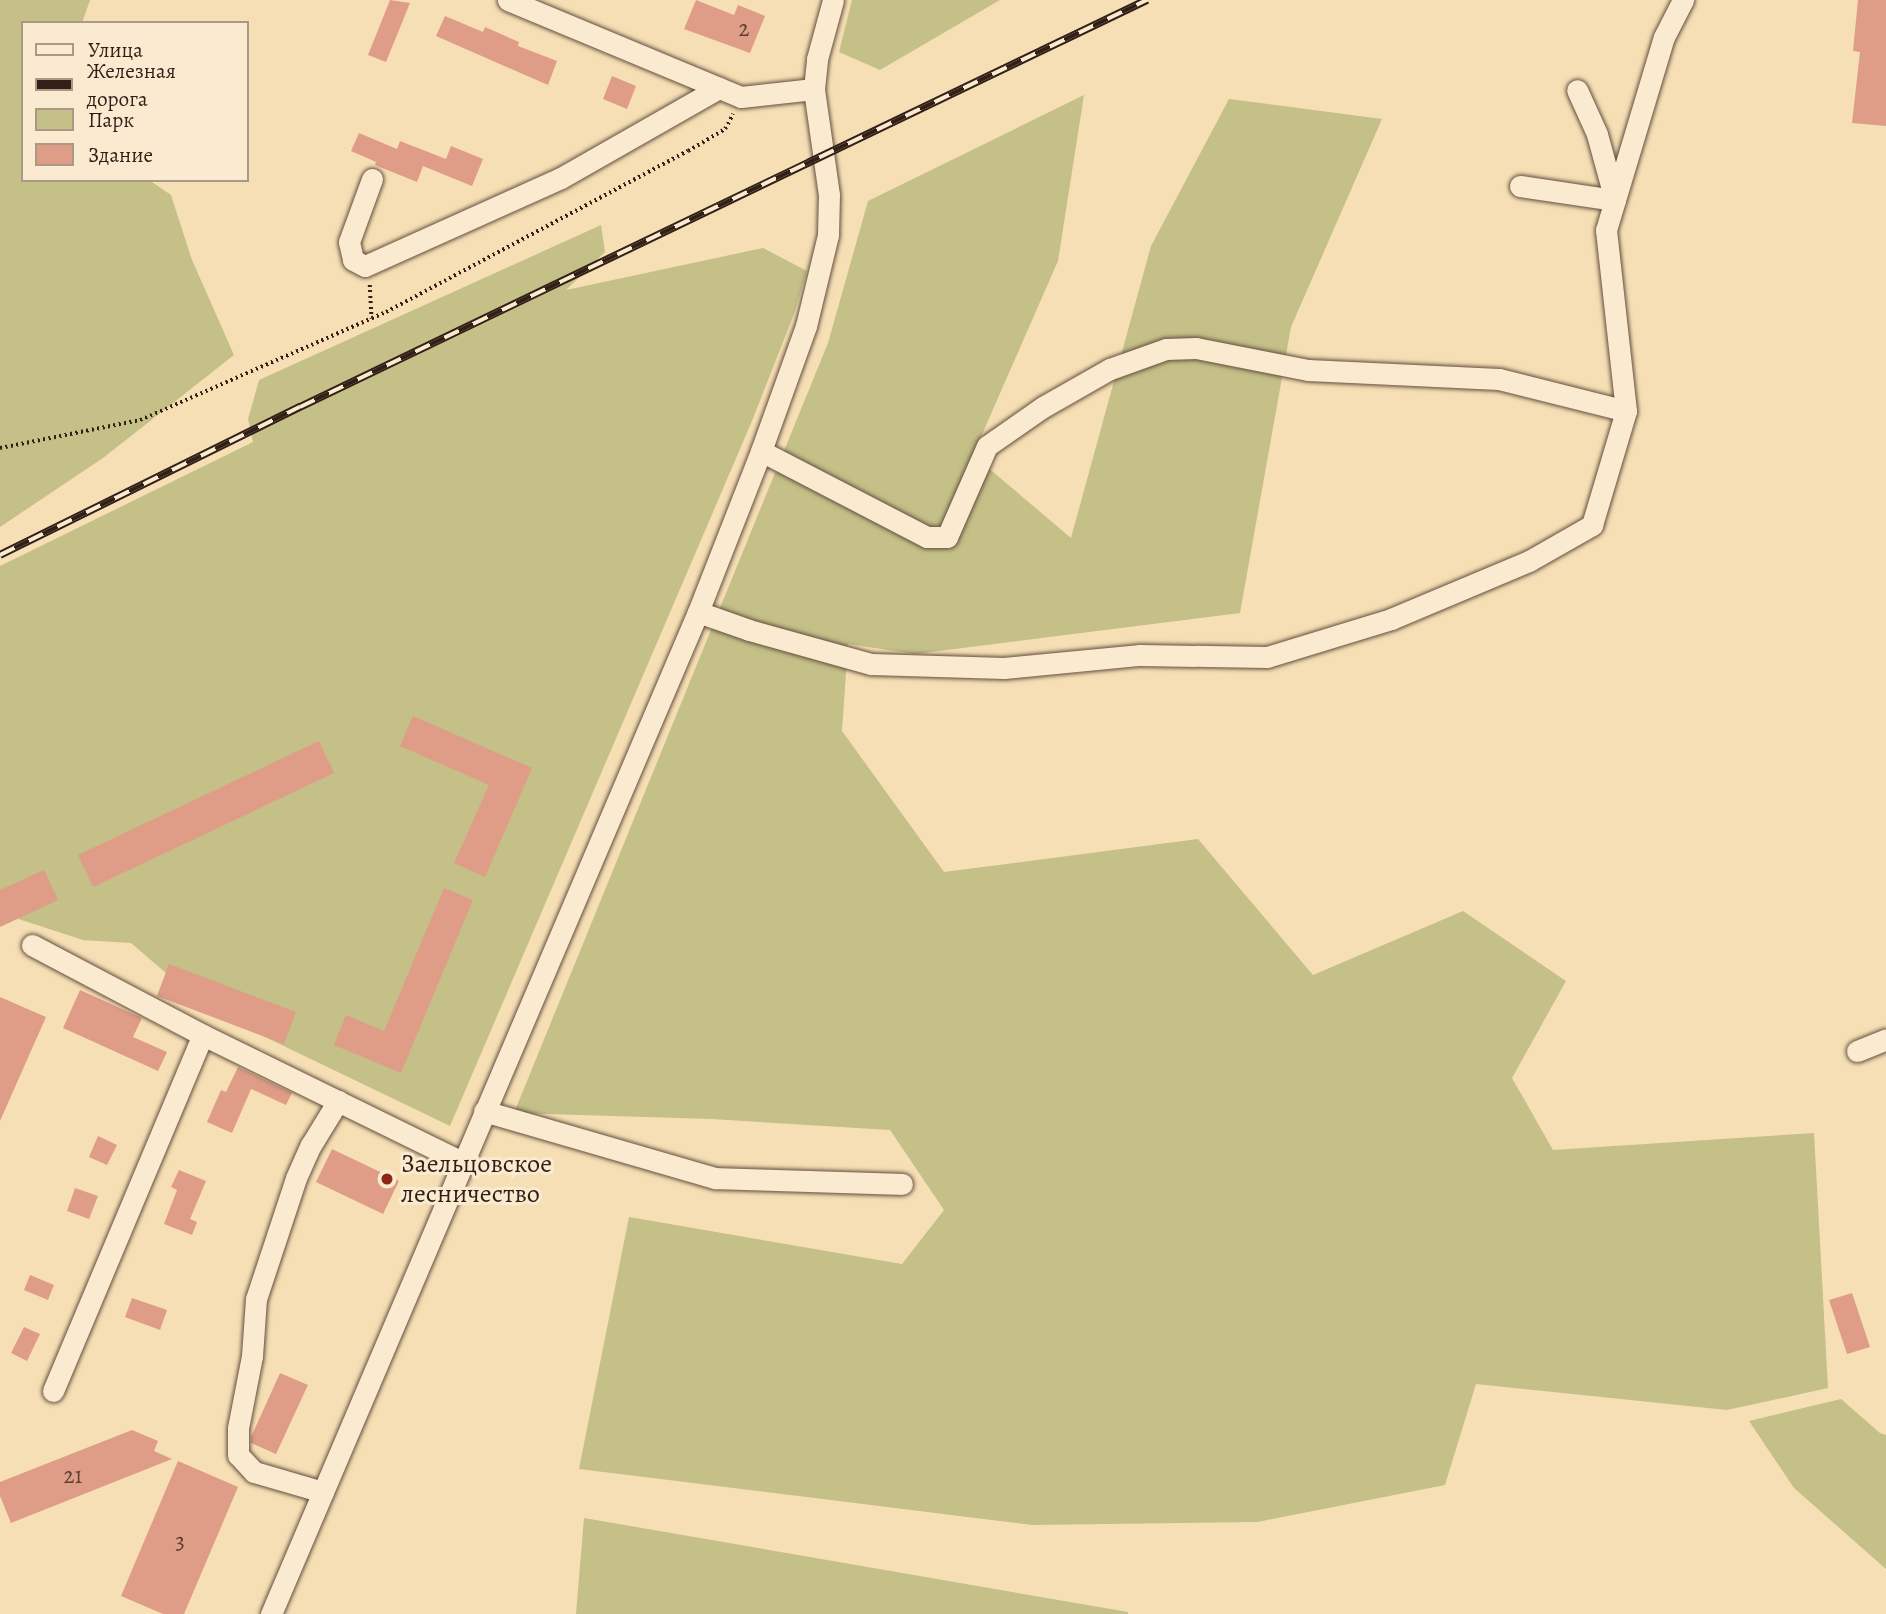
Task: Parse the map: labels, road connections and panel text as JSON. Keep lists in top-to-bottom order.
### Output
{
  "places": ["Заельцовское лесничество"],
  "house_numbers": ["2", "21", "3"],
  "legend": [
    "Улица",
    "Железная дорога",
    "Парк",
    "Здание"
  ]
}
